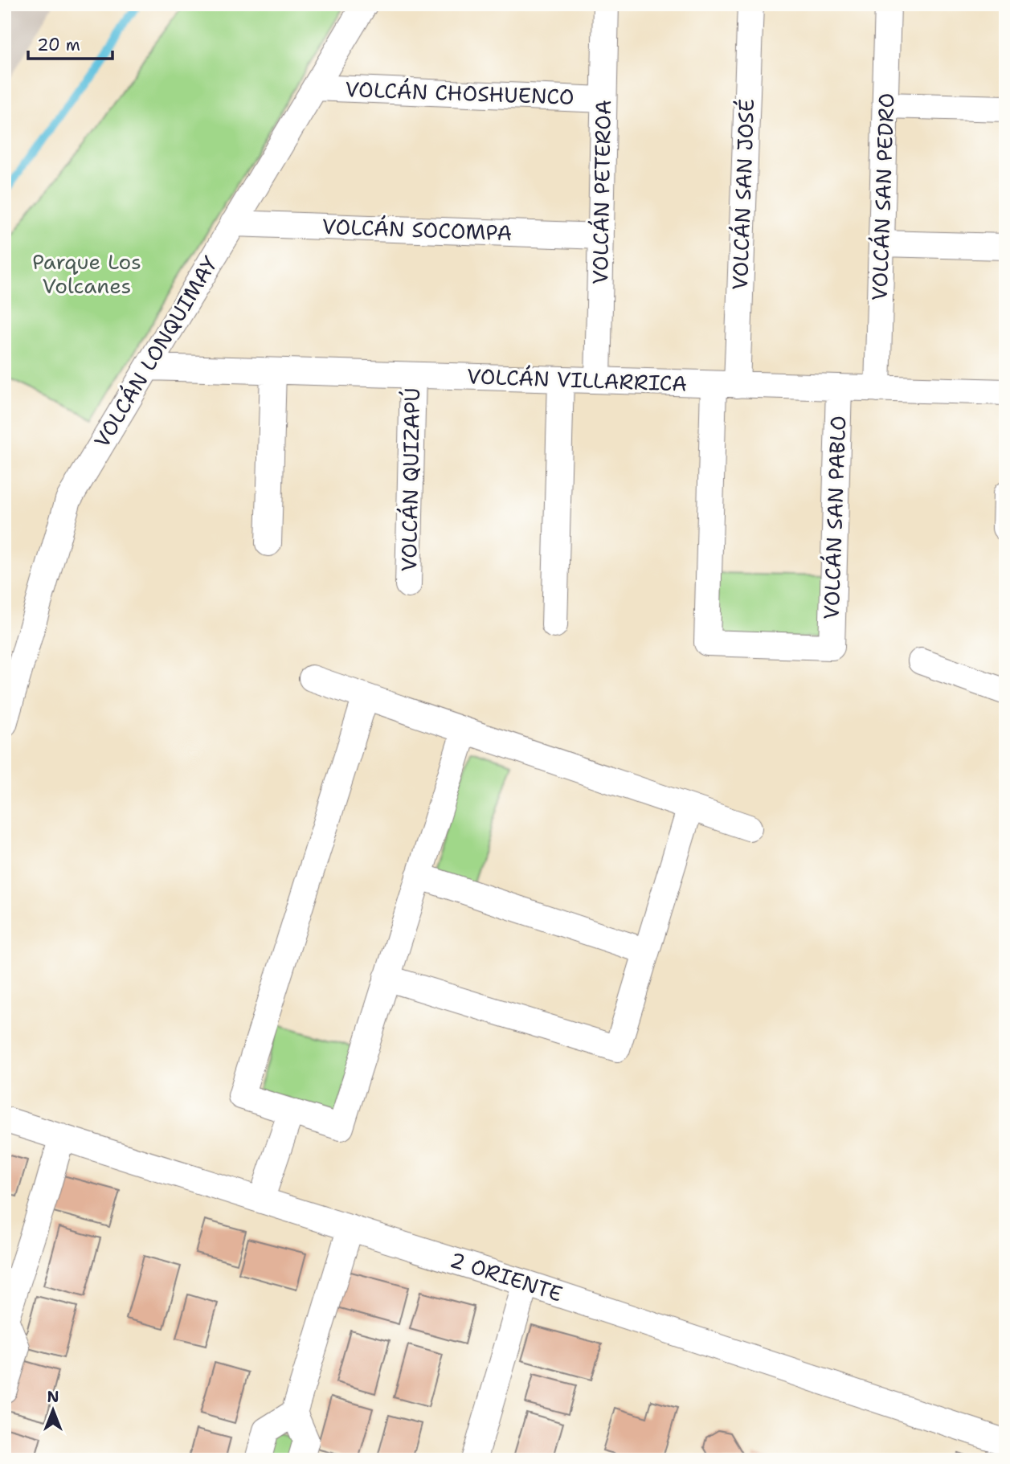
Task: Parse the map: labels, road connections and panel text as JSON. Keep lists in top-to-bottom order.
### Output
{
  "streets": {
    "street": [
      "VOLCÁN CHOSHUENCO",
      "VOLCÁN PETEROA",
      "VOLCÁN SAN JOSÉ",
      "VOLCÁN SAN PEDRO",
      "VOLCÁN SOCOMPA",
      "VOLCÁN LONQUIMAY",
      "VOLCÁN VILLARRICA",
      "VOLCÁN QUIZAPÚ",
      "VOLCÁN SAN PABLO",
      "2 ORIENTE"
    ]
  },
  "crossings": [
    ["VOLCÁN CHOSHUENCO", "VOLCÁN PETEROA"],
    ["VOLCÁN CHOSHUENCO", "VOLCÁN LONQUIMAY"],
    ["VOLCÁN PETEROA", "VOLCÁN SOCOMPA"],
    ["VOLCÁN PETEROA", "VOLCÁN VILLARRICA"],
    ["VOLCÁN SAN JOSÉ", "VOLCÁN VILLARRICA"],
    ["VOLCÁN SAN JOSÉ", "VOLCÁN SAN PABLO"],
    ["VOLCÁN SAN PEDRO", "VOLCÁN VILLARRICA"],
    ["VOLCÁN SOCOMPA", "VOLCÁN LONQUIMAY"],
    ["VOLCÁN LONQUIMAY", "VOLCÁN VILLARRICA"],
    ["VOLCÁN VILLARRICA", "VOLCÁN QUIZAPÚ"],
    ["VOLCÁN VILLARRICA", "VOLCÁN SAN PABLO"]
  ],
  "parks": ["Parque Los Volcanes"],
  "scale_bar": "20 m",
  "north": "top"
}
